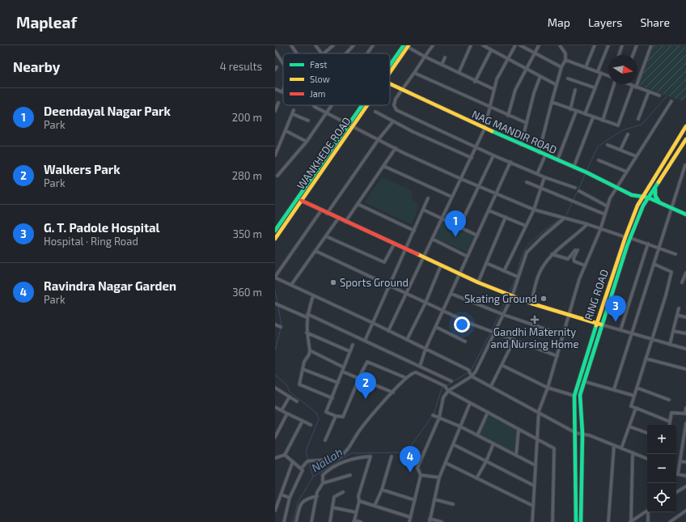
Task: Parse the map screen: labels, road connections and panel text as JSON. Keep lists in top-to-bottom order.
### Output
{
  "streets": {
    "main road": ["NAG MANDIR ROAD", "WANKHEDE ROAD", "RING ROAD"]
  },
  "crossings": [
    ["NAG MANDIR ROAD", "RING ROAD"]
  ],
  "water": ["Nallah"],
  "places": {
    "other": ["Sports Ground", "Skating Ground"],
    "health": ["Gandhi Maternity and Nursing Home"]
  },
  "legend": ["Fast", "Slow", "Jam"],
  "north": "right",
  "page": {
    "header": "Mapleaf",
    "nav": ["Map", "Layers", "Share"],
    "heading": ["Nearby", "4 results"],
    "list": [
      {
        "mark": "1",
        "name": "Deendayal Nagar Park",
        "note": "Park",
        "value": "200 m"
      },
      {
        "mark": "2",
        "name": "Walkers Park",
        "note": "Park",
        "value": "280 m"
      },
      {
        "mark": "3",
        "name": "G. T. Padole Hospital",
        "note": "Hospital · Ring Road",
        "value": "350 m"
      },
      {
        "mark": "4",
        "name": "Ravindra Nagar Garden",
        "note": "Park",
        "value": "360 m"
      }
    ],
    "pins": [
      "1",
      "3",
      "2",
      "4"
    ],
    "map_buttons": ["+", "−"]
  }
}
